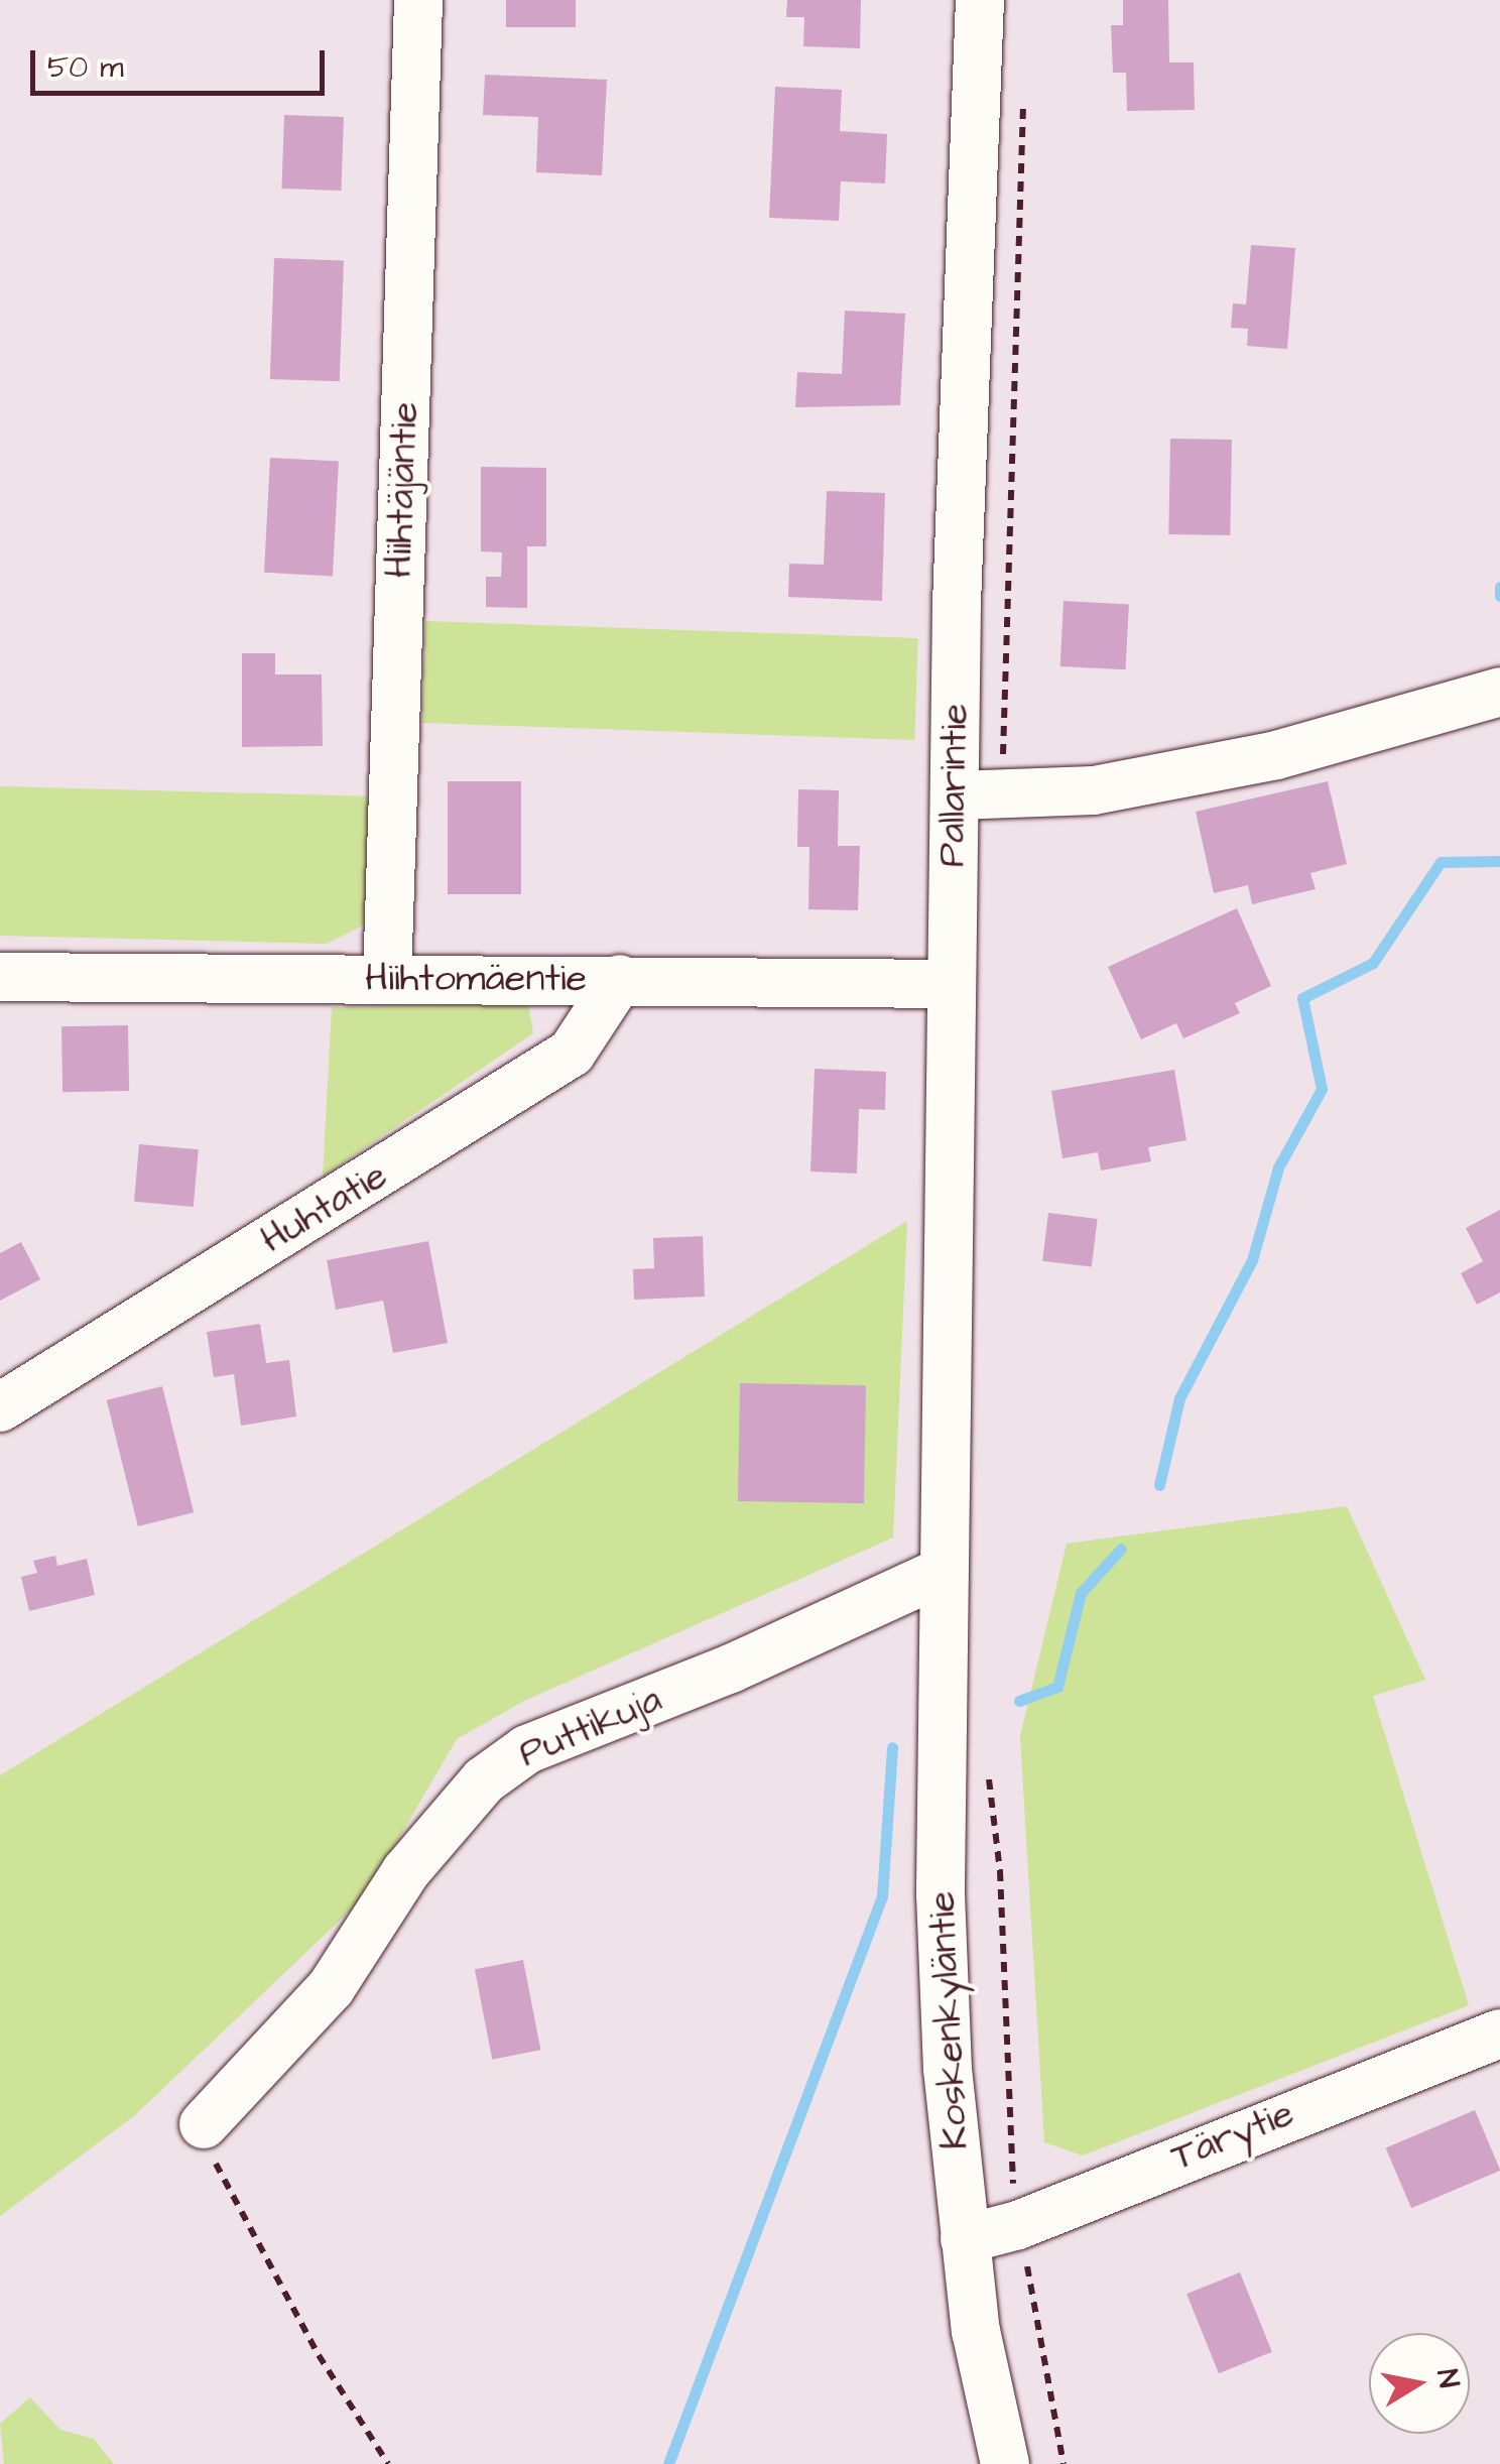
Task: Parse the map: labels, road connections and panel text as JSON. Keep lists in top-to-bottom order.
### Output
{
  "streets": {
    "street": [
      "Hiihtäjäntie",
      "Pallarintie",
      "Hiihtomäentie",
      "Huhtatie",
      "Puttikuja",
      "Koskenkyläntie",
      "Tärytie"
    ]
  },
  "crossings": [
    ["Hiihtäjäntie", "Hiihtomäentie"],
    ["Pallarintie", "Hiihtomäentie"],
    ["Pallarintie", "Puttikuja"],
    ["Pallarintie", "Koskenkyläntie"],
    ["Hiihtomäentie", "Huhtatie"],
    ["Puttikuja", "Koskenkyläntie"],
    ["Koskenkyläntie", "Tärytie"]
  ],
  "scale_bar": "50 m",
  "north": "right"
}
